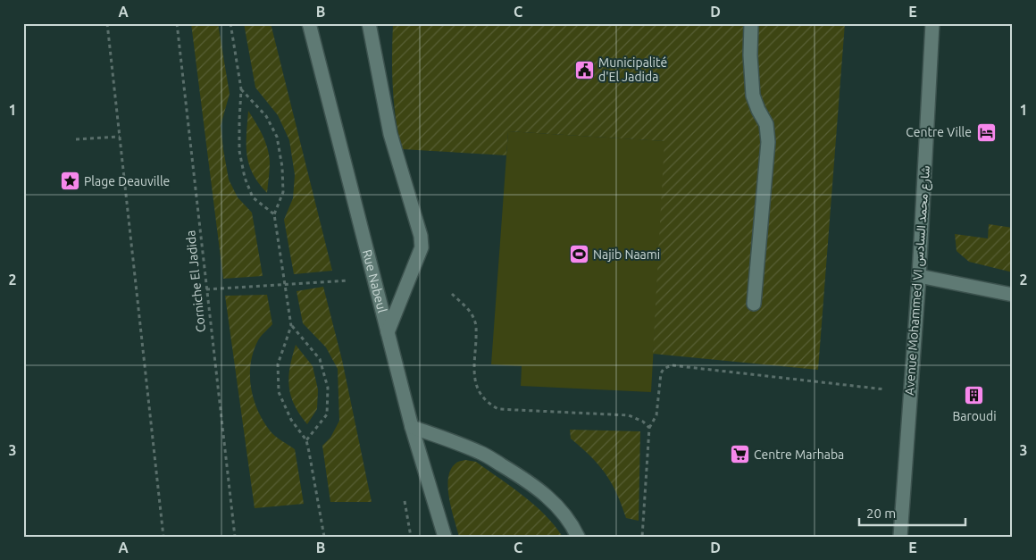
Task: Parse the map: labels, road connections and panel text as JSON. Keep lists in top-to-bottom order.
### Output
{
  "streets": {
    "street": ["Rue Nabeul", "Avenue Mohammed VI شارع محمد السادس"],
    "path": ["Corniche El Jadida"]
  },
  "places": {
    "public building": ["Municipalité d'El Jadida"],
    "hotel": ["Centre Ville"],
    "place": ["Plage Deauville"],
    "sports": ["Najib Naami"],
    "building": ["Baroudi"],
    "supermarket": ["Centre Marhaba"]
  },
  "scale_bar": "20 m",
  "grid": {
    "columns": [
      "A",
      "B",
      "C",
      "D",
      "E"
    ],
    "rows": ["1", "2", "3"]
  }
}
